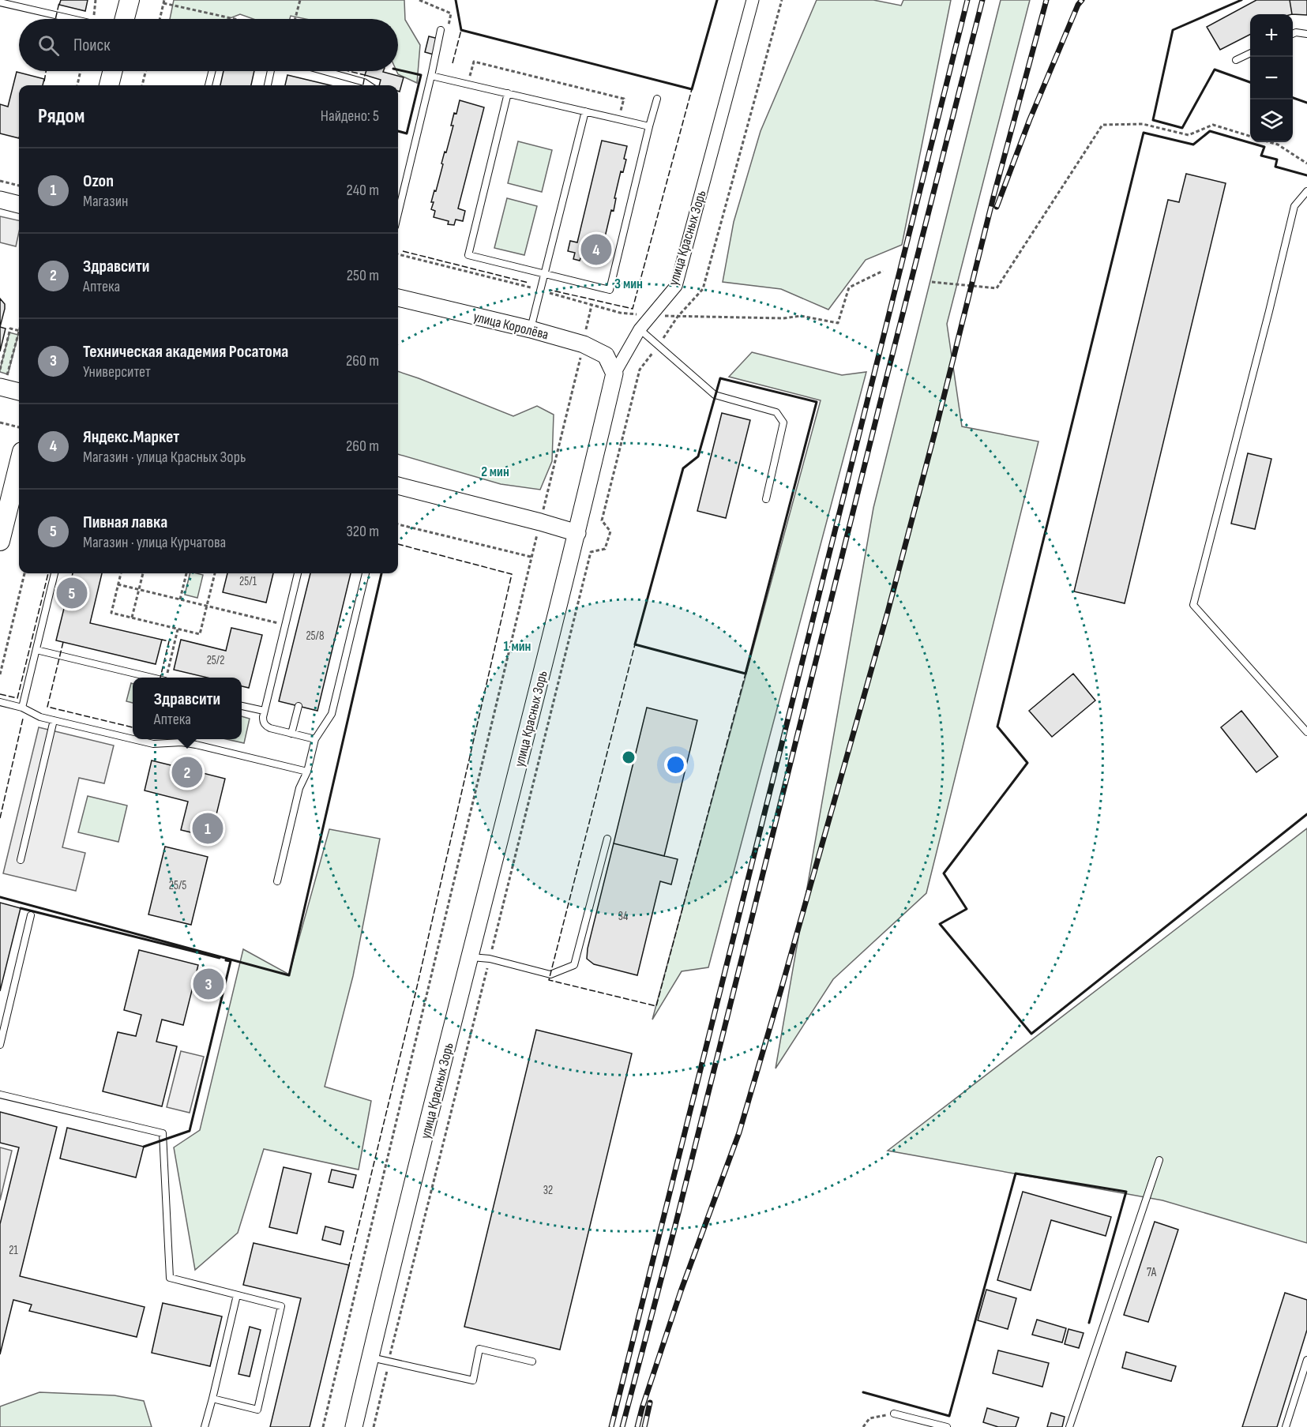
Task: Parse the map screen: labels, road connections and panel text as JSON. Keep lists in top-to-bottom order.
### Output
{
  "streets": {
    "street": ["улица Красных Зорь", "улица Королёва"]
  },
  "crossings": [
    ["улица Красных Зорь", "улица Королёва"]
  ],
  "house_numbers": [
    "25/1",
    "25/8",
    "25/2",
    "25/5",
    "34",
    "32",
    "21",
    "7А"
  ],
  "page": {
    "map_buttons": ["+", "−"],
    "search": "Поиск",
    "heading": ["Рядом", "Найдено: 5"],
    "list": [
      {
        "mark": "1",
        "name": "Ozon",
        "note": "Магазин",
        "value": "240 m"
      },
      {
        "mark": "2",
        "name": "Здравсити",
        "note": "Аптека",
        "value": "250 m"
      },
      {
        "mark": "3",
        "name": "Техническая академия Росатома",
        "note": "Университет",
        "value": "260 m"
      },
      {
        "mark": "4",
        "name": "Яндекс.Маркет",
        "note": "Магазин · улица Красных Зорь",
        "value": "260 m"
      },
      {
        "mark": "5",
        "name": "Пивная лавка",
        "note": "Магазин · улица Курчатова",
        "value": "320 m"
      }
    ],
    "pins": [
      "4",
      "5",
      "2",
      "1",
      "3"
    ],
    "popup": ["Здравсити", "Аптека"]
  },
  "rings": ["3 мин", "2 мин", "1 мин"]
}
